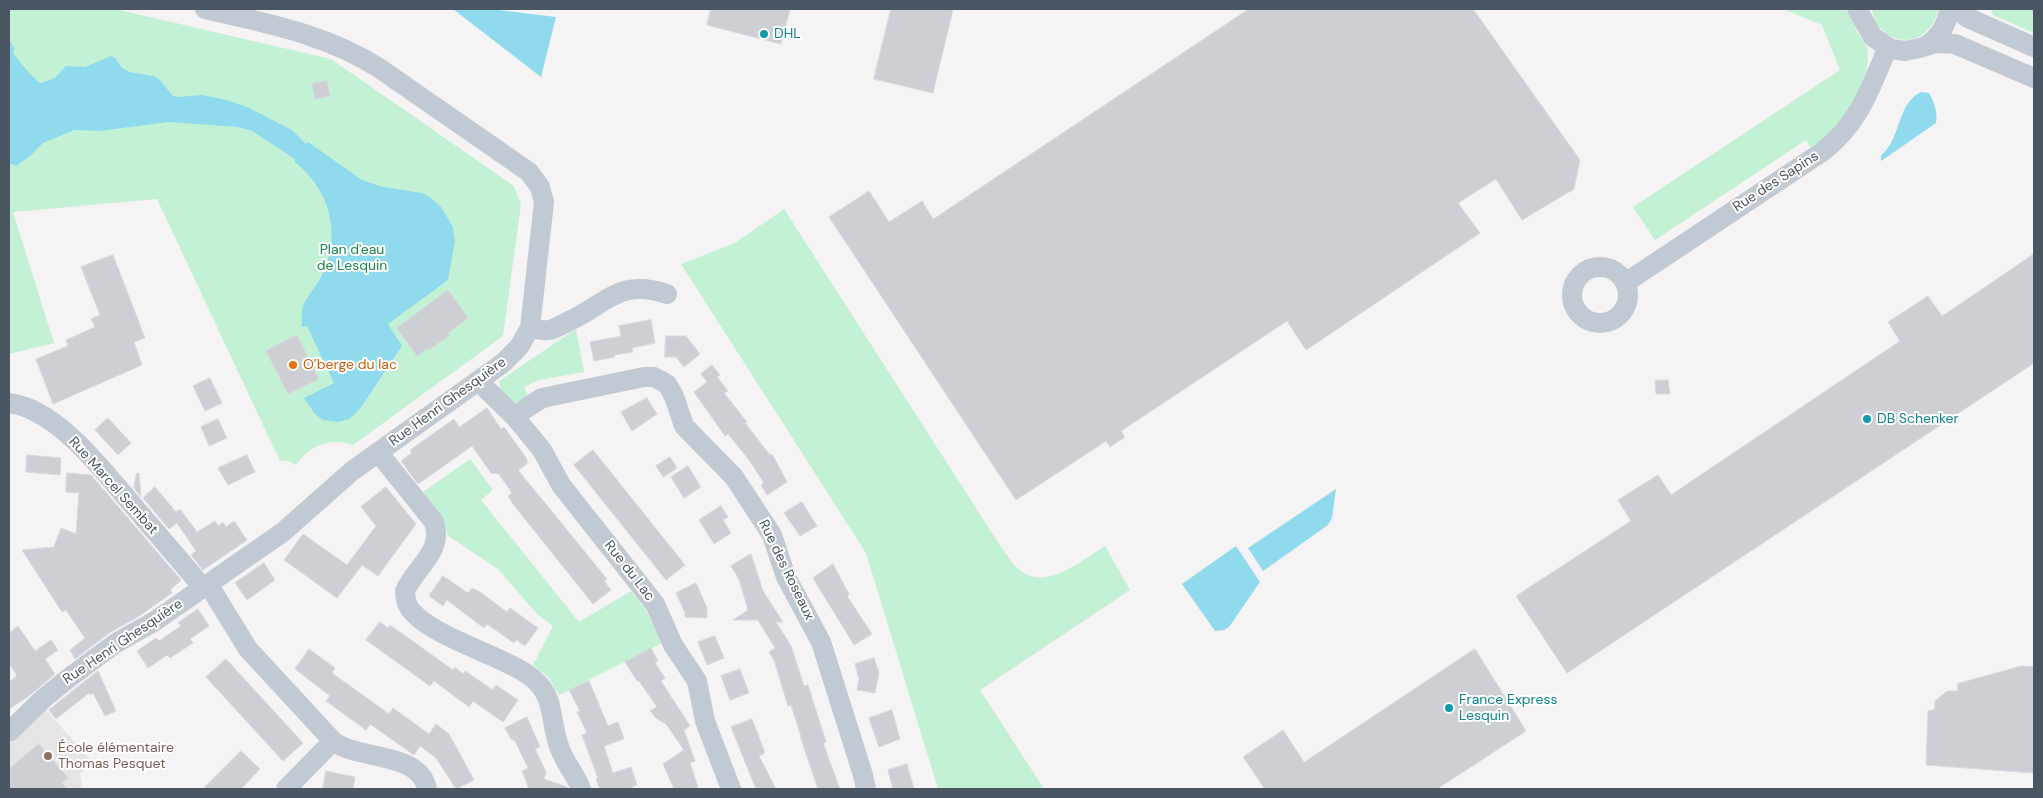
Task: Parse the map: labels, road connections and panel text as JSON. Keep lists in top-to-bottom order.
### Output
{
  "streets": {
    "street": [
      "Rue des Sapins",
      "Rue Henri Ghesquière",
      "Rue Marcel Sembat",
      "Rue des Roseaux",
      "Rue du Lac"
    ]
  },
  "crossings": [
    ["Rue Henri Ghesquière", "Rue Marcel Sembat"],
    ["Rue Henri Ghesquière", "Rue du Lac"],
    ["Rue des Roseaux", "Rue du Lac"]
  ],
  "parks": ["Plan d'eau de Lesquin"],
  "places": [
    "DHL",
    "O’berge du lac",
    "DB Schenker",
    "France Express Lesquin",
    "École élémentaire Thomas Pesquet"
  ]
}
